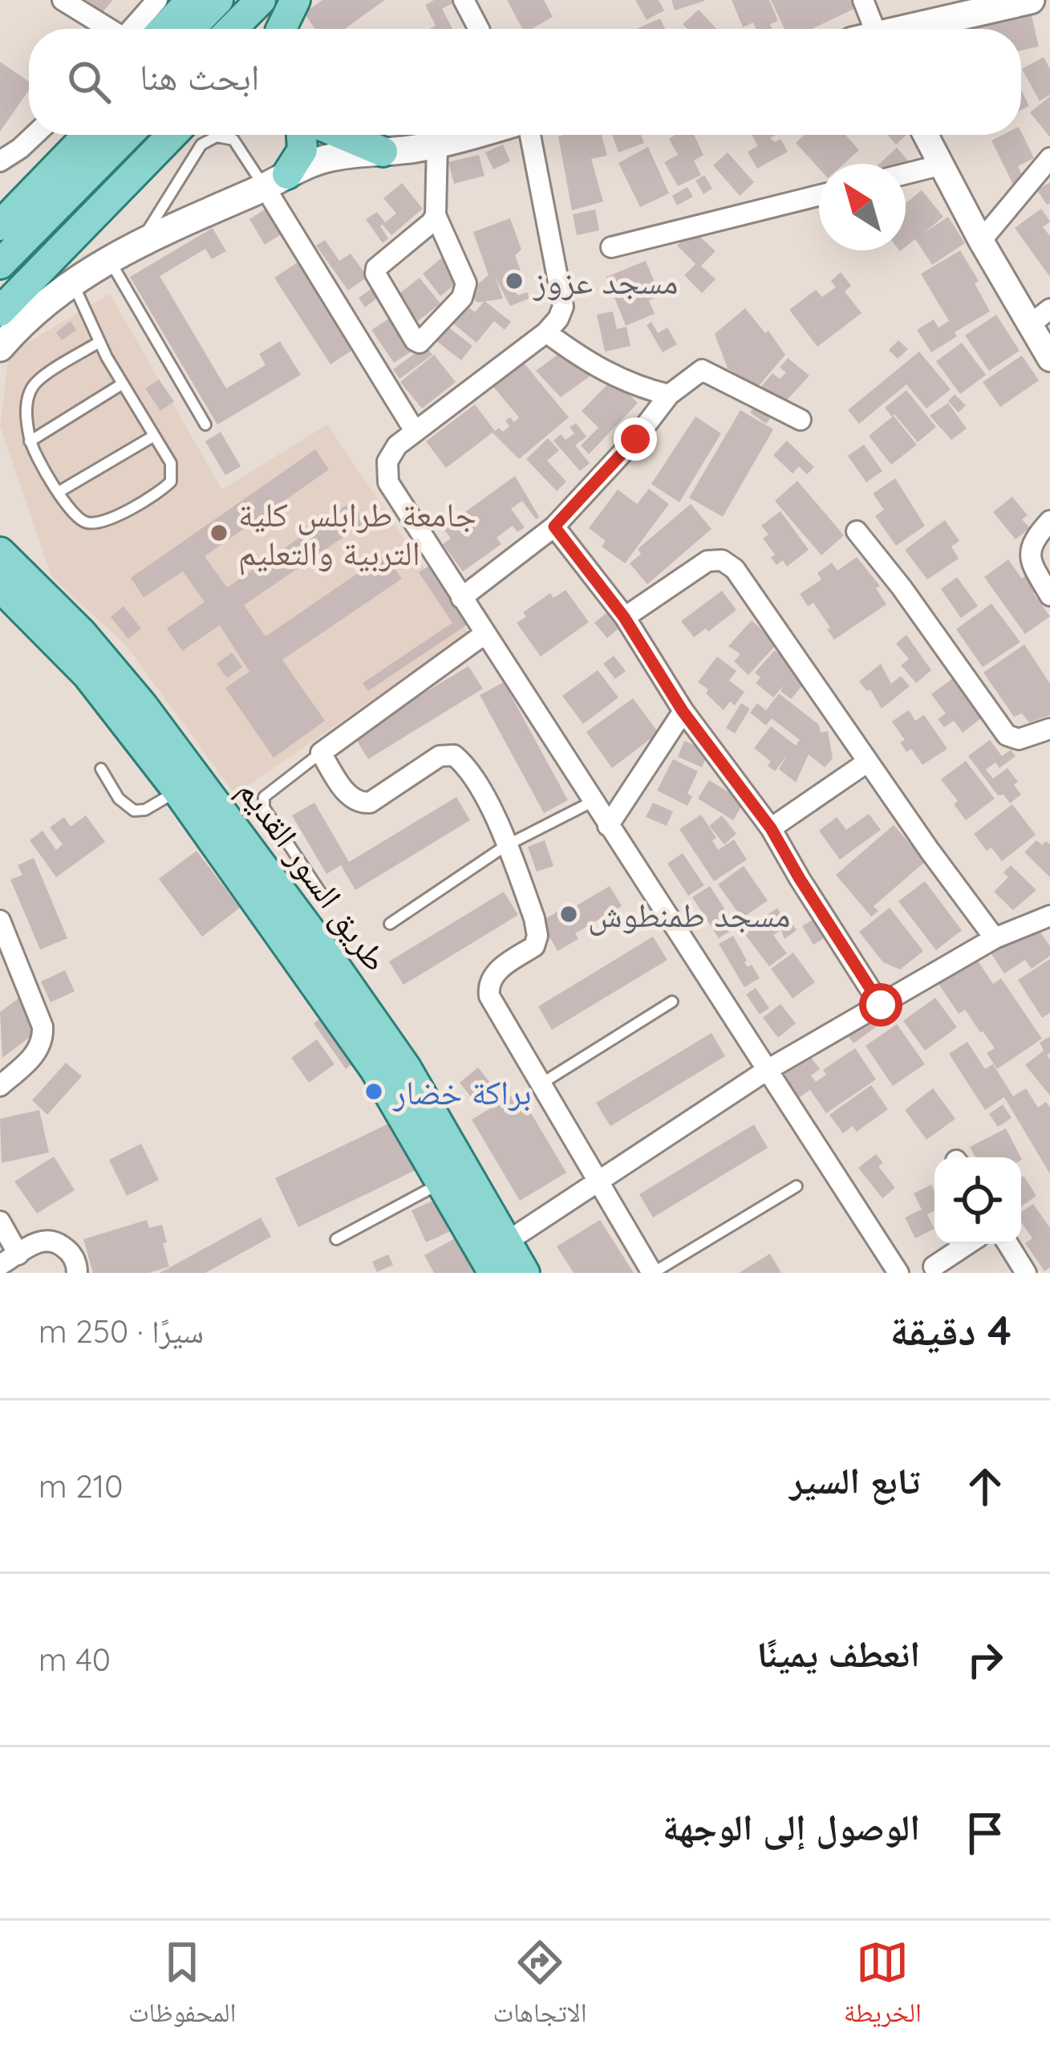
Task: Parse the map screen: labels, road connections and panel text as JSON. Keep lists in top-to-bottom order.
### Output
{
  "streets": {
    "main road": ["طريق السور القديم"]
  },
  "places": [
    "مسجد عزوز",
    "جامعة طرابلس كلية التربية والتعليم",
    "مسجد طمنطوش",
    "براكة خضار"
  ],
  "north": "top left",
  "page": {
    "search": "ابحث هنا",
    "heading": ["4 دقيقة", "سيرًا · 250 m"],
    "list": [
      ["تابع السير", "210 m"],
      ["انعطف يمينًا", "40 m"],
      "الوصول إلى الوجهة"
    ],
    "nav": ["الخريطة", "الاتجاهات", "المحفوظات"]
  }
}
